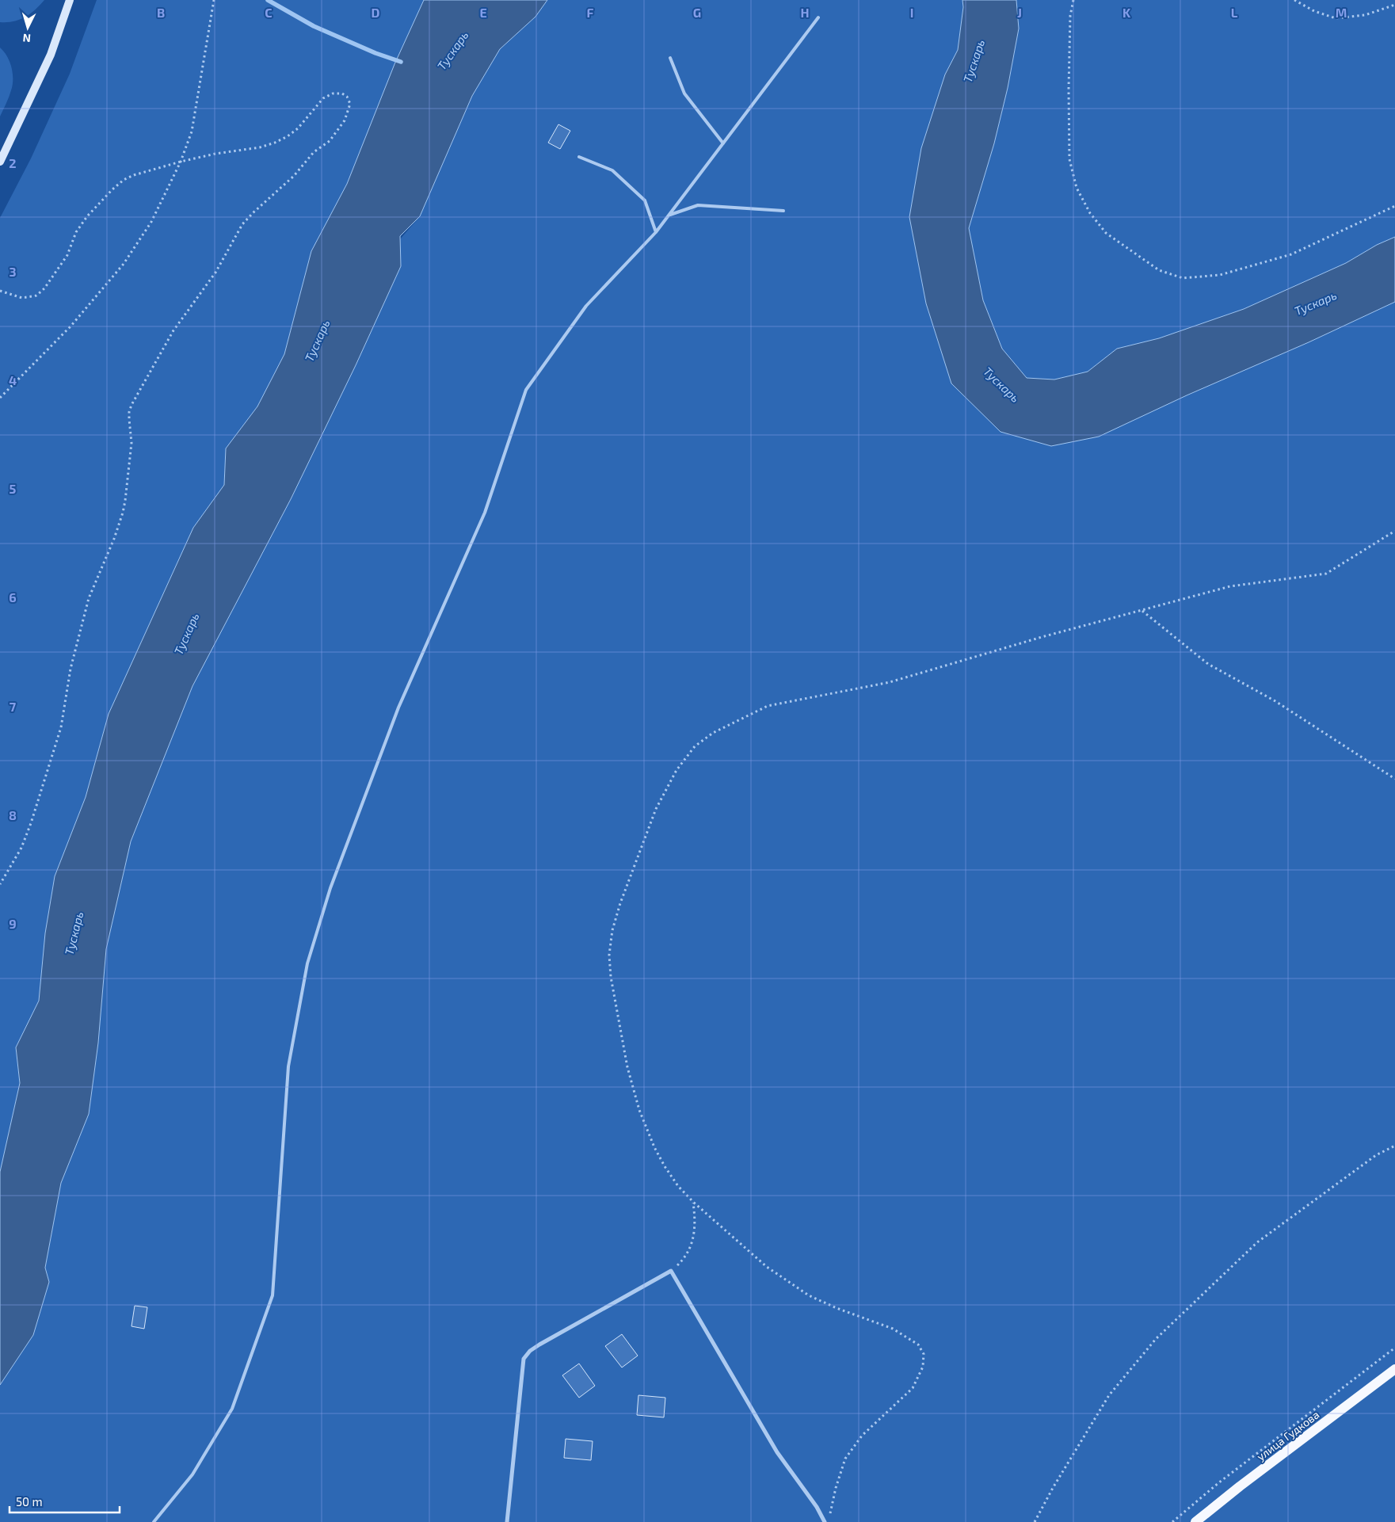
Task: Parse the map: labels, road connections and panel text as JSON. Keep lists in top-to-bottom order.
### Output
{
  "streets": {
    "main road": ["улица Гудкова"]
  },
  "water": ["Тускарь"],
  "scale_bar": "50 m",
  "north": "bottom",
  "grid": {
    "columns": [
      "B",
      "C",
      "D",
      "E",
      "F",
      "G",
      "H",
      "I",
      "J",
      "K",
      "L",
      "M"
    ],
    "rows": [
      "2",
      "3",
      "4",
      "5",
      "6",
      "7",
      "8",
      "9"
    ]
  }
}
